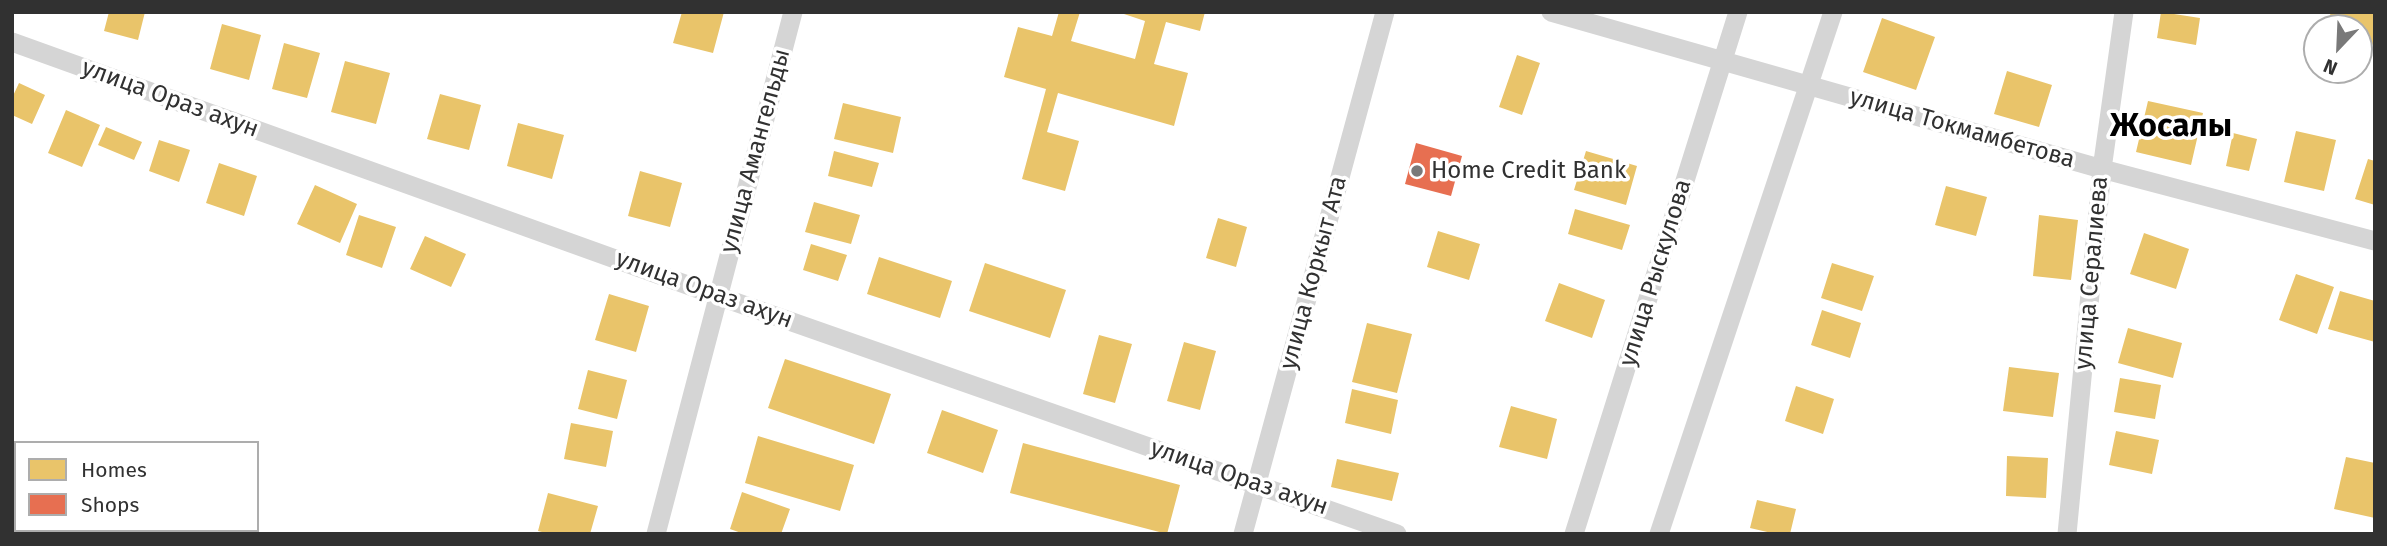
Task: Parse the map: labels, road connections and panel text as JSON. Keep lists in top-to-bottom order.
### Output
{
  "streets": {
    "street": [
      "улица Ораз ахун",
      "улица Токмамбетова",
      "улица Амангельды",
      "улица Коркыт Ата",
      "улица Рыскулова",
      "улица Сералиева"
    ]
  },
  "crossings": [
    ["улица Ораз ахун", "улица Амангельды"],
    ["улица Ораз ахун", "улица Коркыт Ата"],
    ["улица Токмамбетова", "улица Рыскулова"],
    ["улица Токмамбетова", "улица Сералиева"]
  ],
  "districts": ["Жосалы"],
  "places": ["Home Credit Bank"],
  "legend": ["Homes", "Shops"],
  "north": "bottom left"
}
